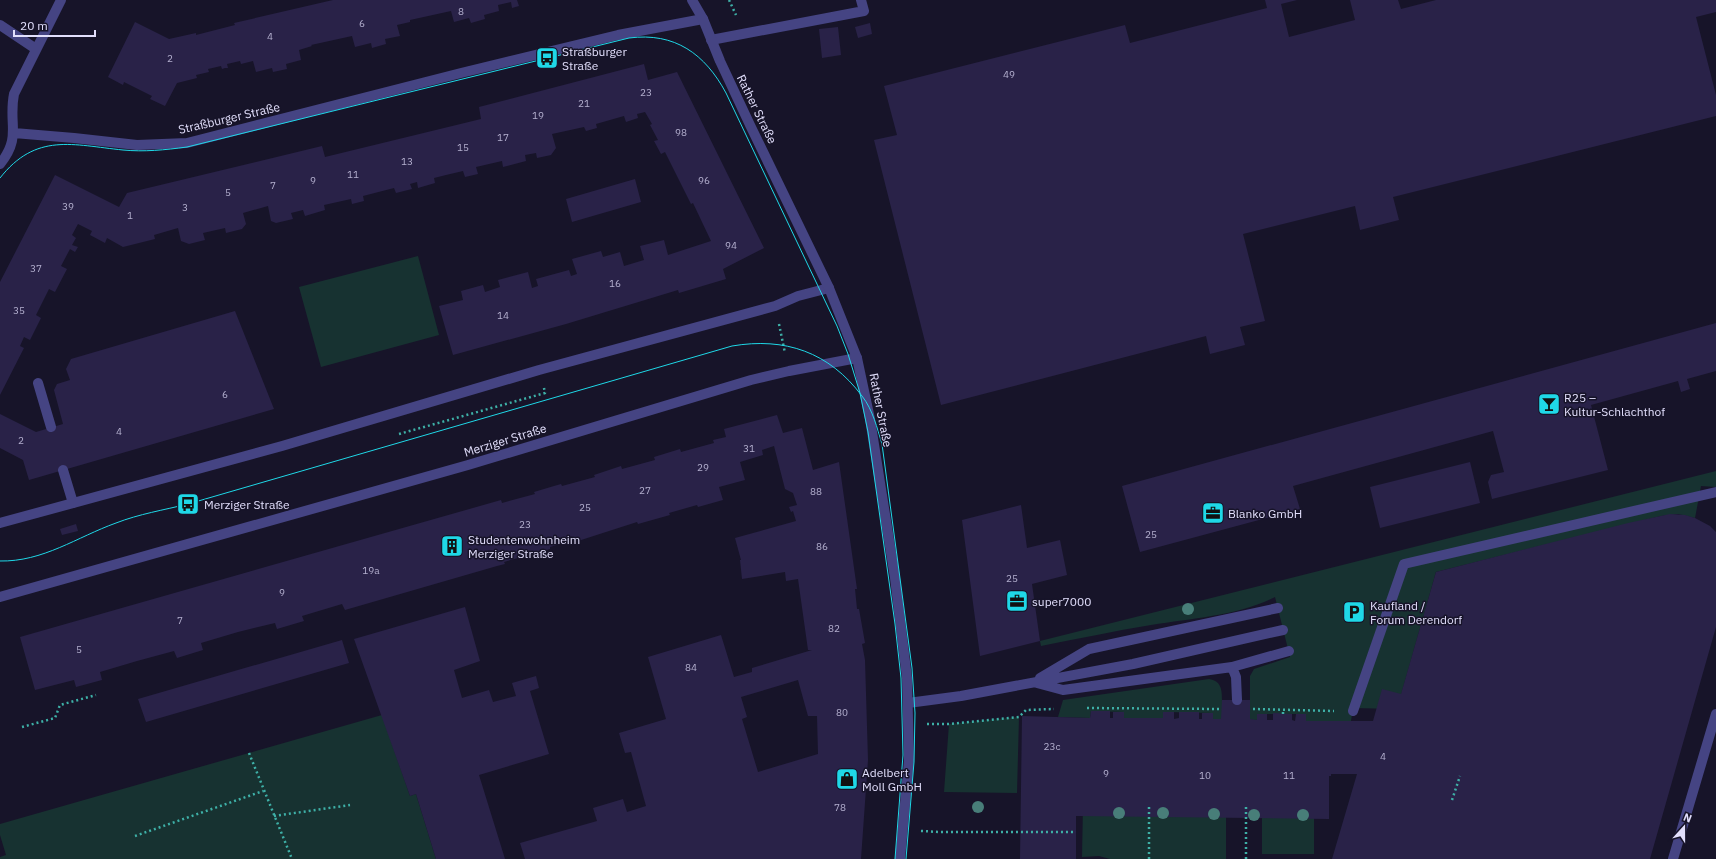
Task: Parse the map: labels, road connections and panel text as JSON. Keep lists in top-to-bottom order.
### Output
{
  "streets": {
    "street": ["Rather Straße", "Straßburger Straße", "Merziger Straße"]
  },
  "crossings": [
    ["Rather Straße", "Straßburger Straße"],
    ["Rather Straße", "Merziger Straße"]
  ],
  "places": {
    "bus stop": ["Straßburger Straße", "Merziger Straße"],
    "bar": ["R25 – Kultur‐Schlachthof"],
    "office": ["Blanko GmbH", "super7000"],
    "building": ["Studentenwohnheim Merziger Straße"],
    "parking": ["Kaufland / Forum Derendorf"],
    "shop": ["Adelbert Moll GmbH"]
  },
  "house_numbers": [
    "8",
    "6",
    "4",
    "2",
    "49",
    "23",
    "21",
    "19",
    "98",
    "17",
    "15",
    "13",
    "11",
    "9",
    "96",
    "7",
    "5",
    "39",
    "3",
    "1",
    "94",
    "37",
    "16",
    "35",
    "14",
    "6",
    "4",
    "2",
    "31",
    "29",
    "27",
    "88",
    "25",
    "23",
    "25",
    "86",
    "19a",
    "25",
    "9",
    "7",
    "82",
    "5",
    "84",
    "80",
    "23c",
    "4",
    "9",
    "10",
    "11",
    "78"
  ],
  "scale_bar": "20 m",
  "north": "top"
}
